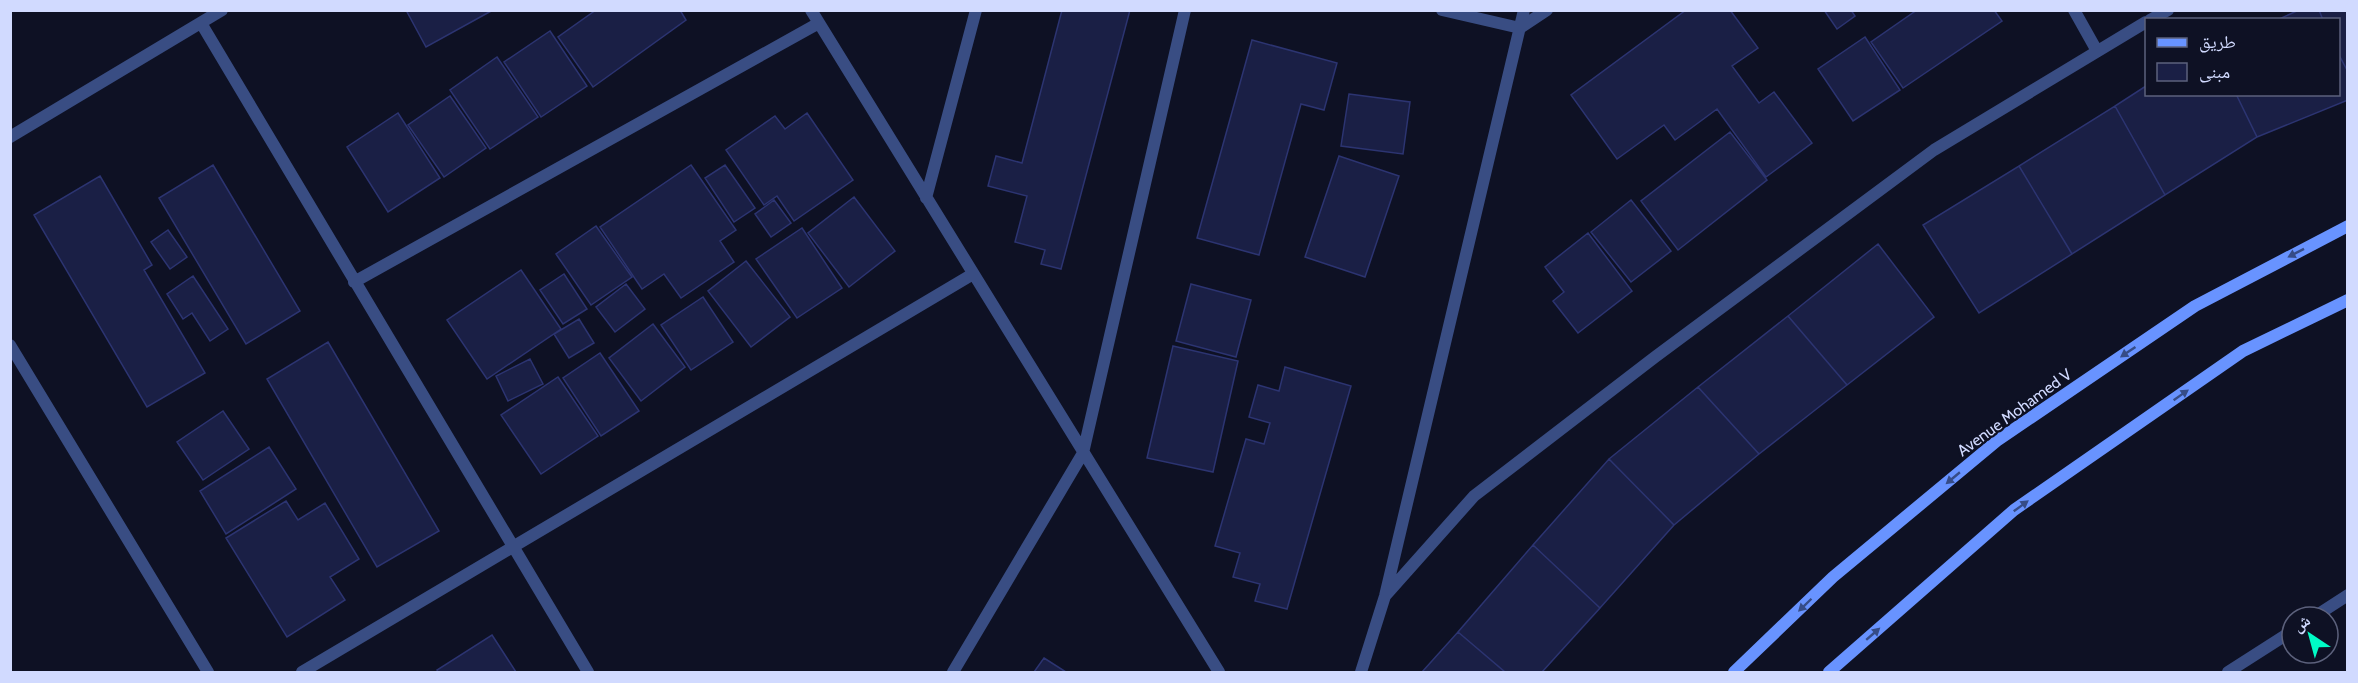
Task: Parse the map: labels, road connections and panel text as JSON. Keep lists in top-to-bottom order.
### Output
{
  "streets": {
    "street": ["Avenue Mohamed V"]
  },
  "legend": ["طريق", "مبنى"],
  "north": "top left"
}
